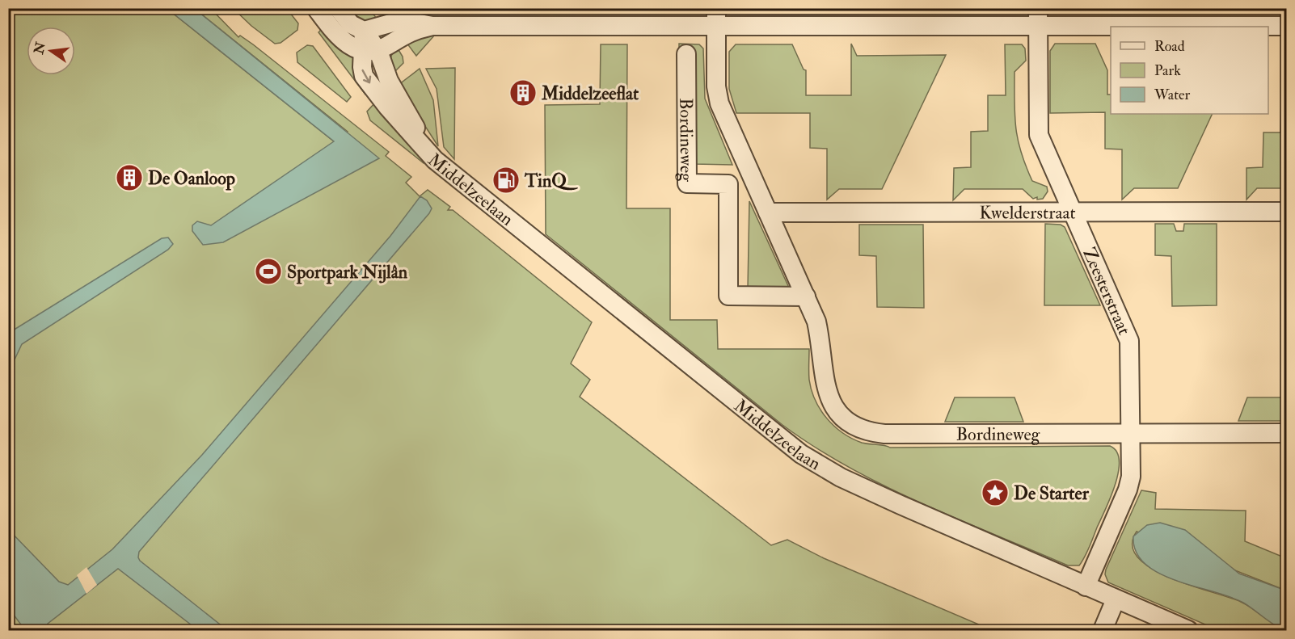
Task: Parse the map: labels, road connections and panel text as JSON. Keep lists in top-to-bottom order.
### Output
{
  "streets": {
    "street": [
      "Bordineweg",
      "Middelzeelaan",
      "Kwelderstraat",
      "Zeesterstraat"
    ]
  },
  "crossings": [
    ["Bordineweg", "Kwelderstraat"],
    ["Bordineweg", "Zeesterstraat"],
    ["Middelzeelaan", "Zeesterstraat"],
    ["Kwelderstraat", "Zeesterstraat"]
  ],
  "places": {
    "building": ["Middelzeeflat", "De Oanloop"],
    "fuel station": ["TinQ"],
    "sports": ["Sportpark Nijlân"],
    "place": ["De Starter"]
  },
  "legend": ["Road", "Park", "Water"],
  "north": "left"
}
